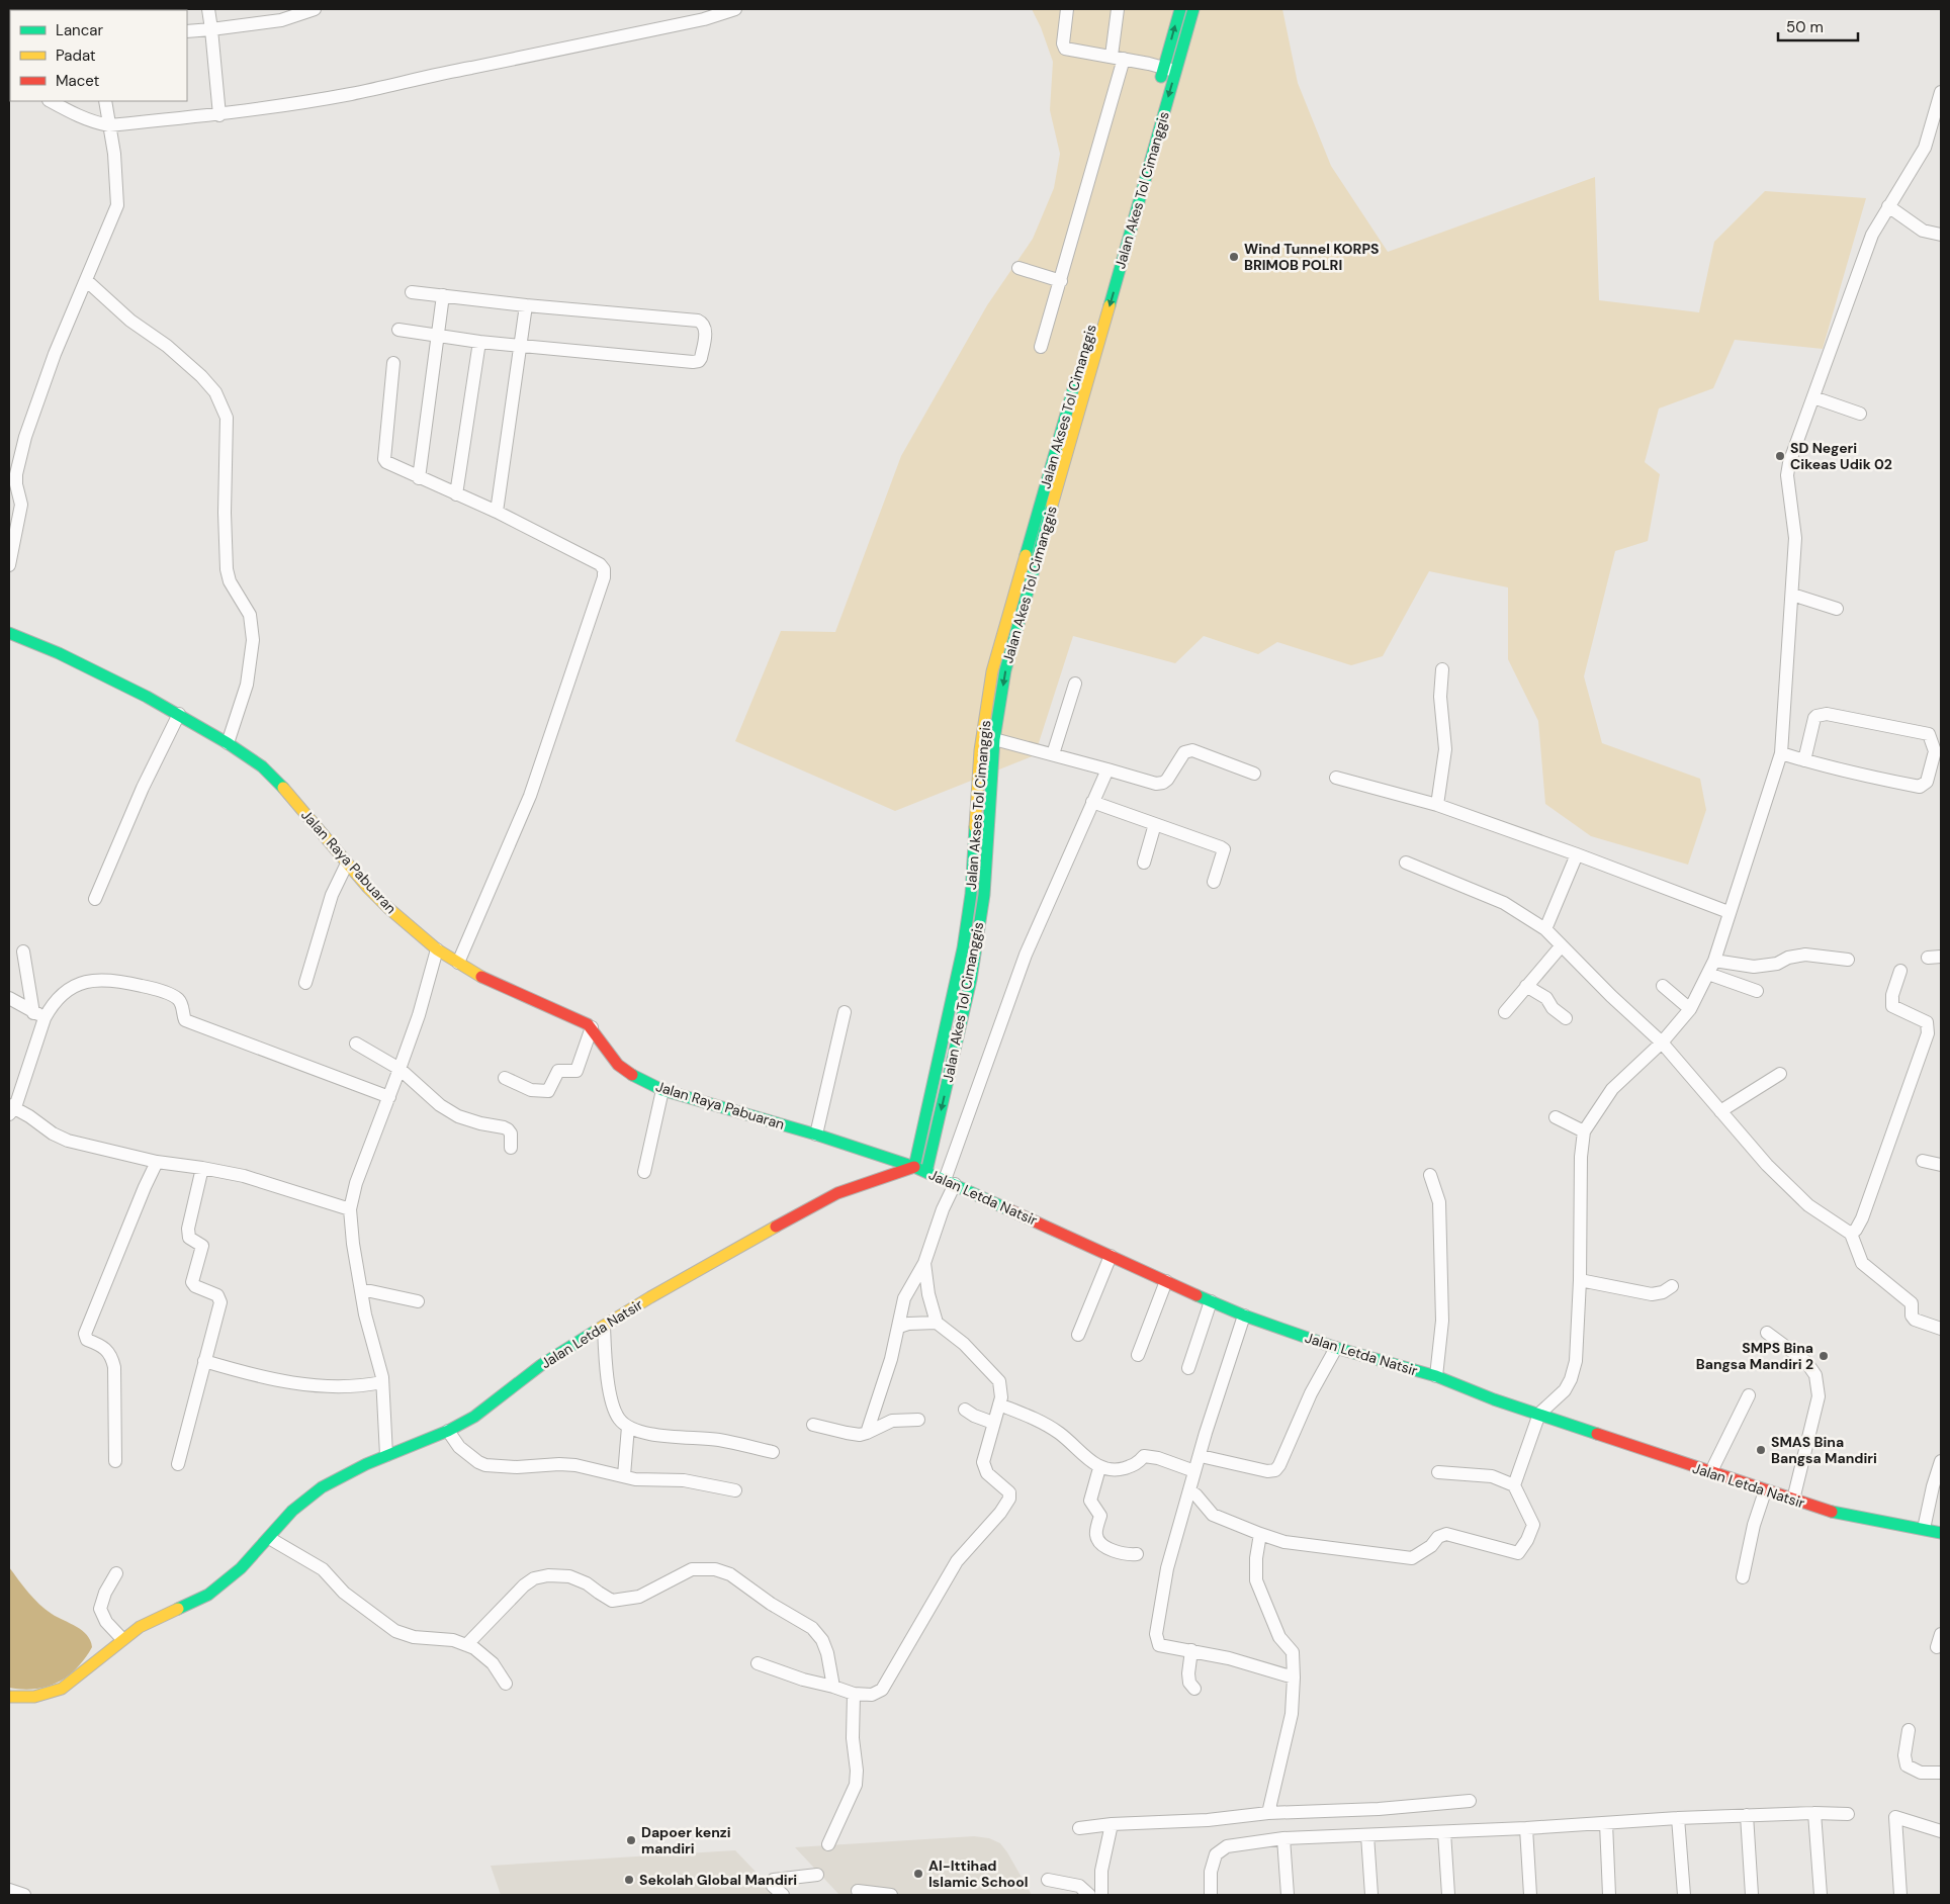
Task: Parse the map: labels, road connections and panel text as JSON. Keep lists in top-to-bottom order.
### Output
{
  "streets": {
    "main road": [
      "Jalan Akes Tol Cimanggis",
      "Jalan Akses Tol Cimanggis",
      "Jalan Raya Pabuaran",
      "Jalan Letda Natsir"
    ]
  },
  "crossings": [
    ["Jalan Akes Tol Cimanggis", "Jalan Letda Natsir"],
    ["Jalan Akses Tol Cimanggis", "Jalan Raya Pabuaran"],
    ["Jalan Akses Tol Cimanggis", "Jalan Letda Natsir"],
    ["Jalan Raya Pabuaran", "Jalan Letda Natsir"]
  ],
  "one_way": ["Jalan Akes Tol Cimanggis"],
  "places": [
    "Wind Tunnel KORPS BRIMOB POLRI",
    "SD Negeri Cikeas Udik 02",
    "SMPS Bina Bangsa Mandiri 2",
    "SMAS Bina Bangsa Mandiri",
    "Dapoer kenzi mandiri",
    "Al-Ittihad Islamic School",
    "Sekolah Global Mandiri"
  ],
  "legend": ["Lancar", "Padat", "Macet"],
  "scale_bar": "50 m"
}
